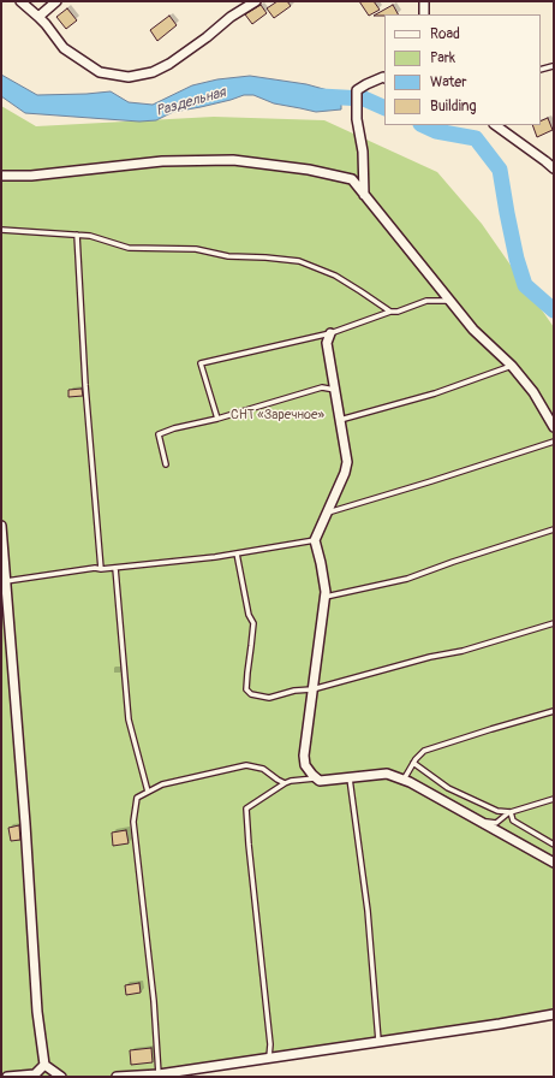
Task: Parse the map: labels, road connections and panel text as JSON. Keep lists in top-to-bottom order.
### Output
{
  "water": ["Раздельная"],
  "parks": ["СНТ «Заречное»"],
  "legend": [
    "Road",
    "Park",
    "Water",
    "Building"
  ]
}
